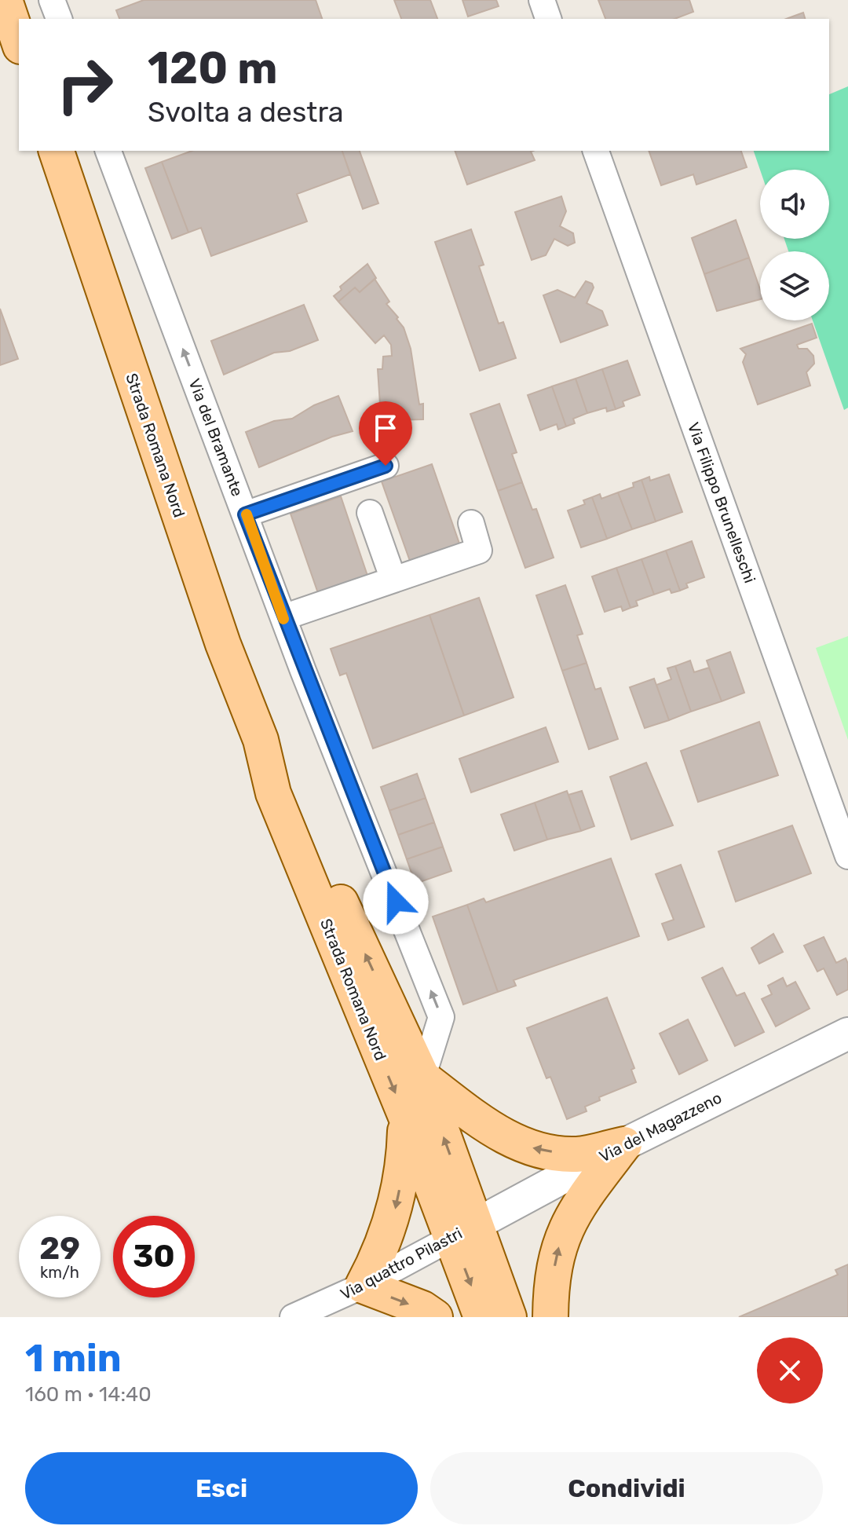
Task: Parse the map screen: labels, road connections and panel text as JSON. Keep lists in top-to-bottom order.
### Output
{
  "streets": {
    "main road": ["Strada Romana Nord"],
    "street": [
      "Via del Bramante",
      "Via Filippo Brunelleschi",
      "Via del Magazzeno",
      "Via quattro Pilastri"
    ]
  },
  "crossings": [
    ["Via del Bramante", "Strada Romana Nord"],
    ["Strada Romana Nord", "Via del Magazzeno"],
    ["Strada Romana Nord", "Via quattro Pilastri"],
    ["Via del Magazzeno", "Via quattro Pilastri"]
  ],
  "one_way": ["Via del Bramante"],
  "page": {
    "turn": ["120 m", "Svolta a destra"],
    "speed": "29 km/h",
    "limit": "30",
    "heading": ["1 min", "160 m · 14:40"],
    "buttons": ["Esci", "Condividi"]
  }
}
